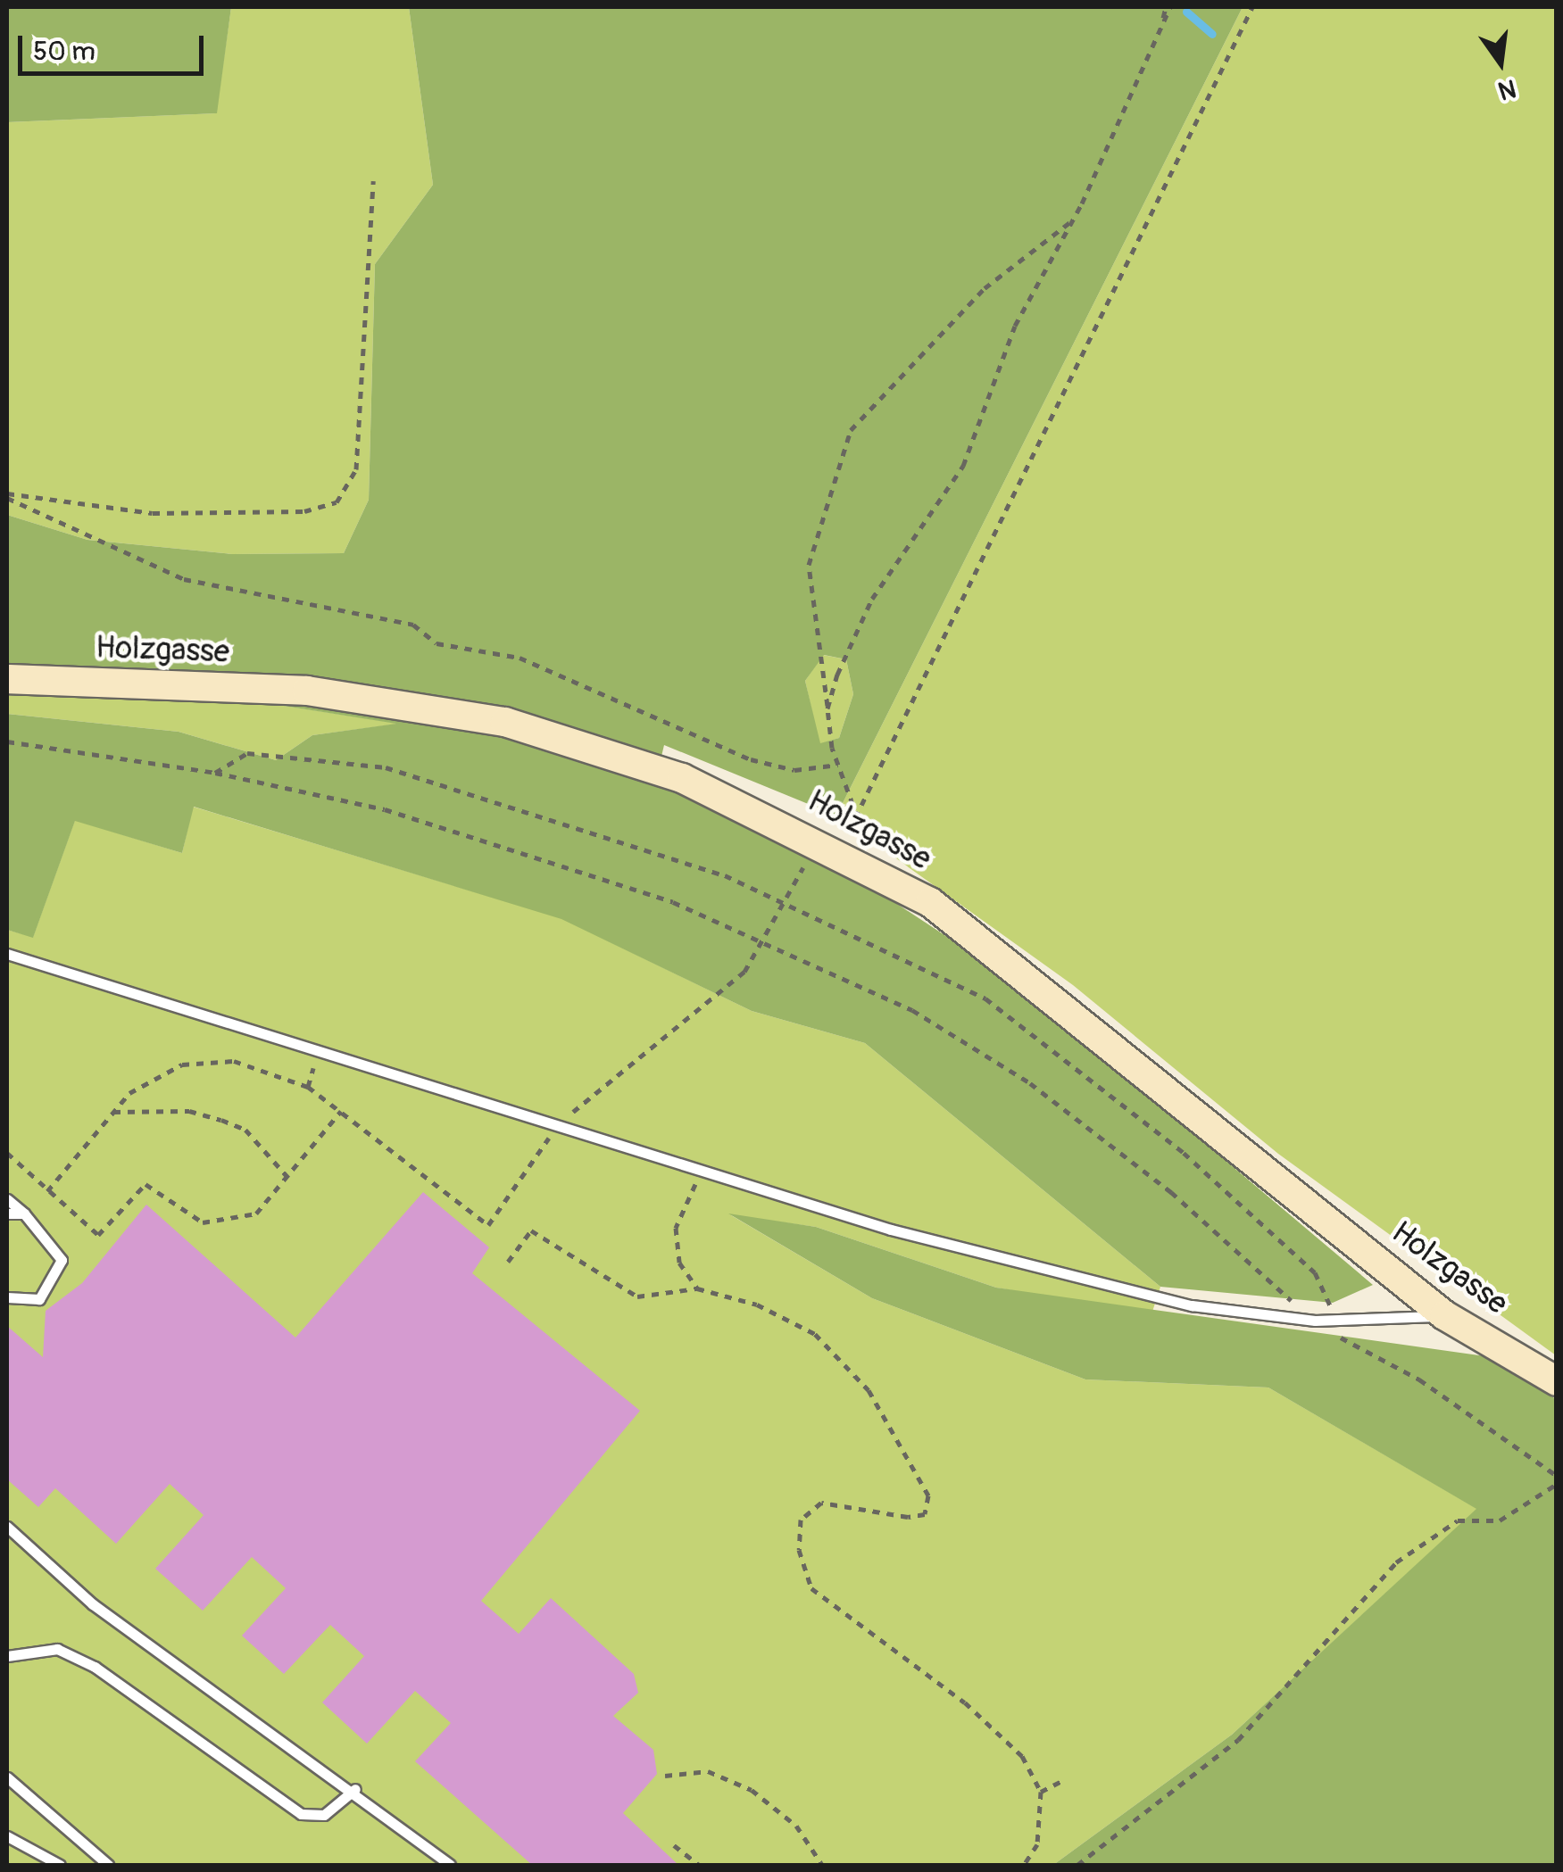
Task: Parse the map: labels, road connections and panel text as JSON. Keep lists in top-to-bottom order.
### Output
{
  "streets": {
    "street": ["Holzgasse"]
  },
  "scale_bar": "50 m",
  "north": "bottom"
}
